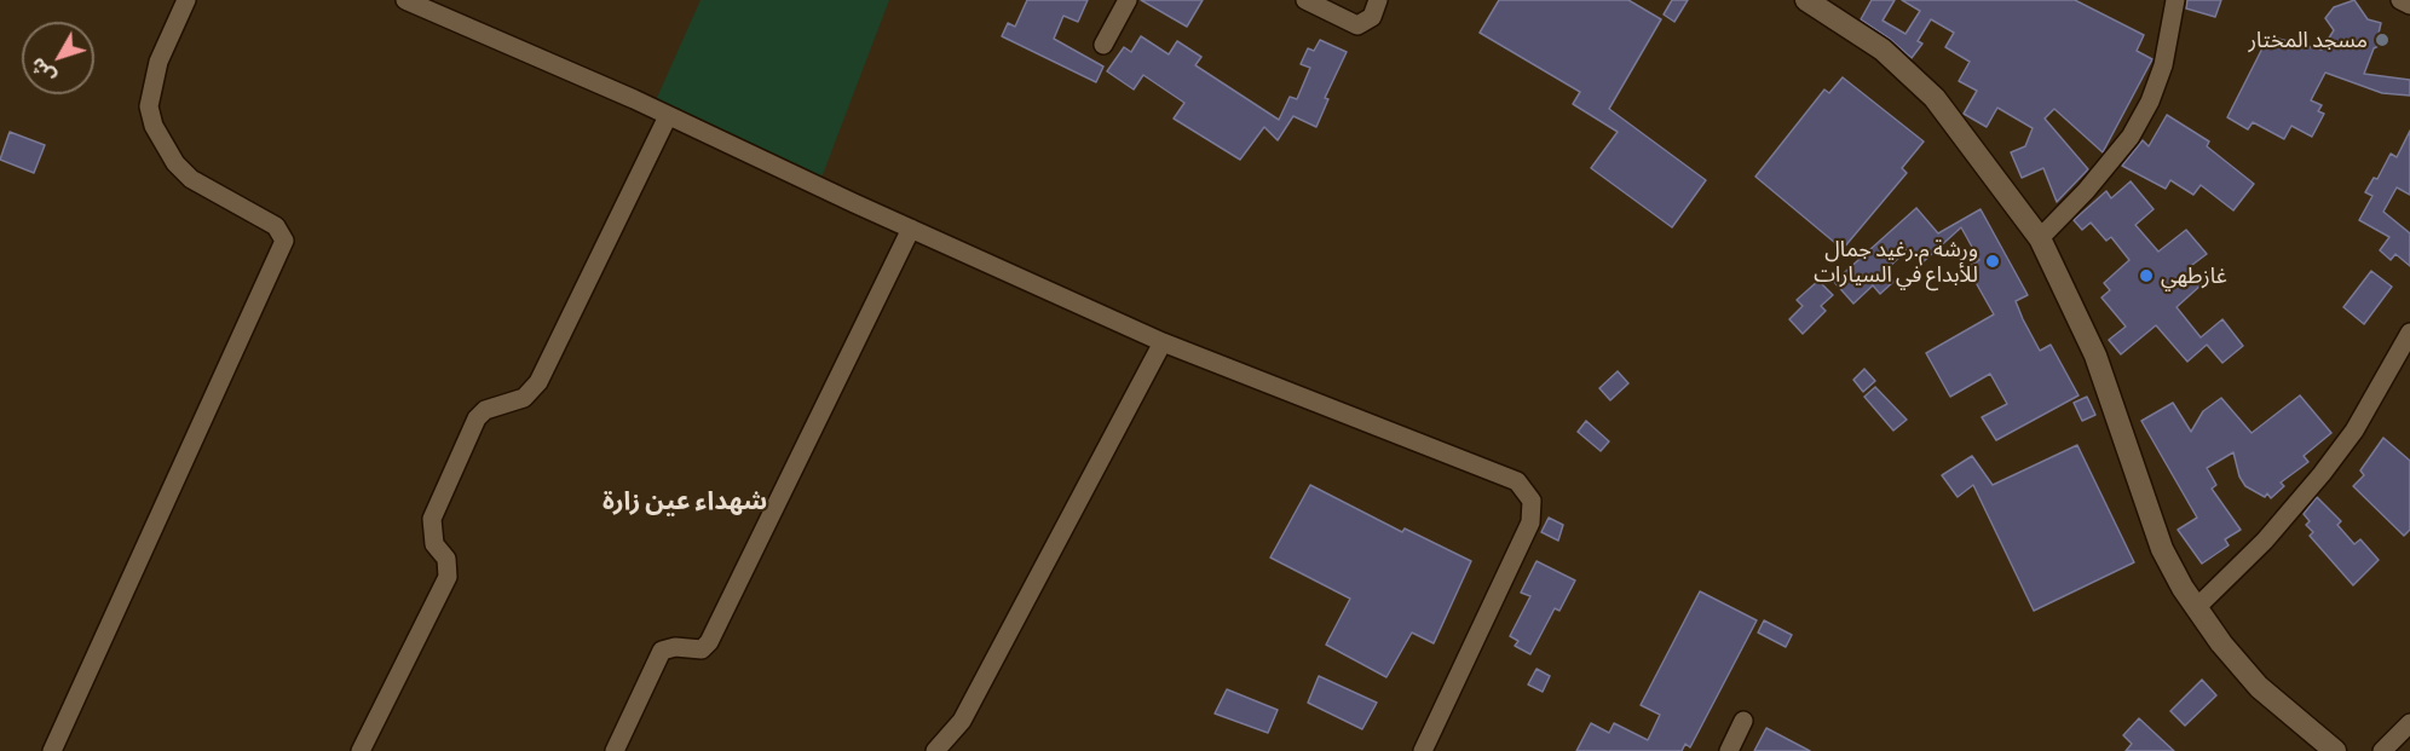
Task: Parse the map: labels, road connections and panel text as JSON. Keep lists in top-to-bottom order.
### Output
{
  "districts": ["شهداء عين زارة"],
  "places": ["مسجد المختار", "ورشة م.رغيد جمال للأبداع في السيارات", "غازطهي"],
  "north": "bottom left"
}
